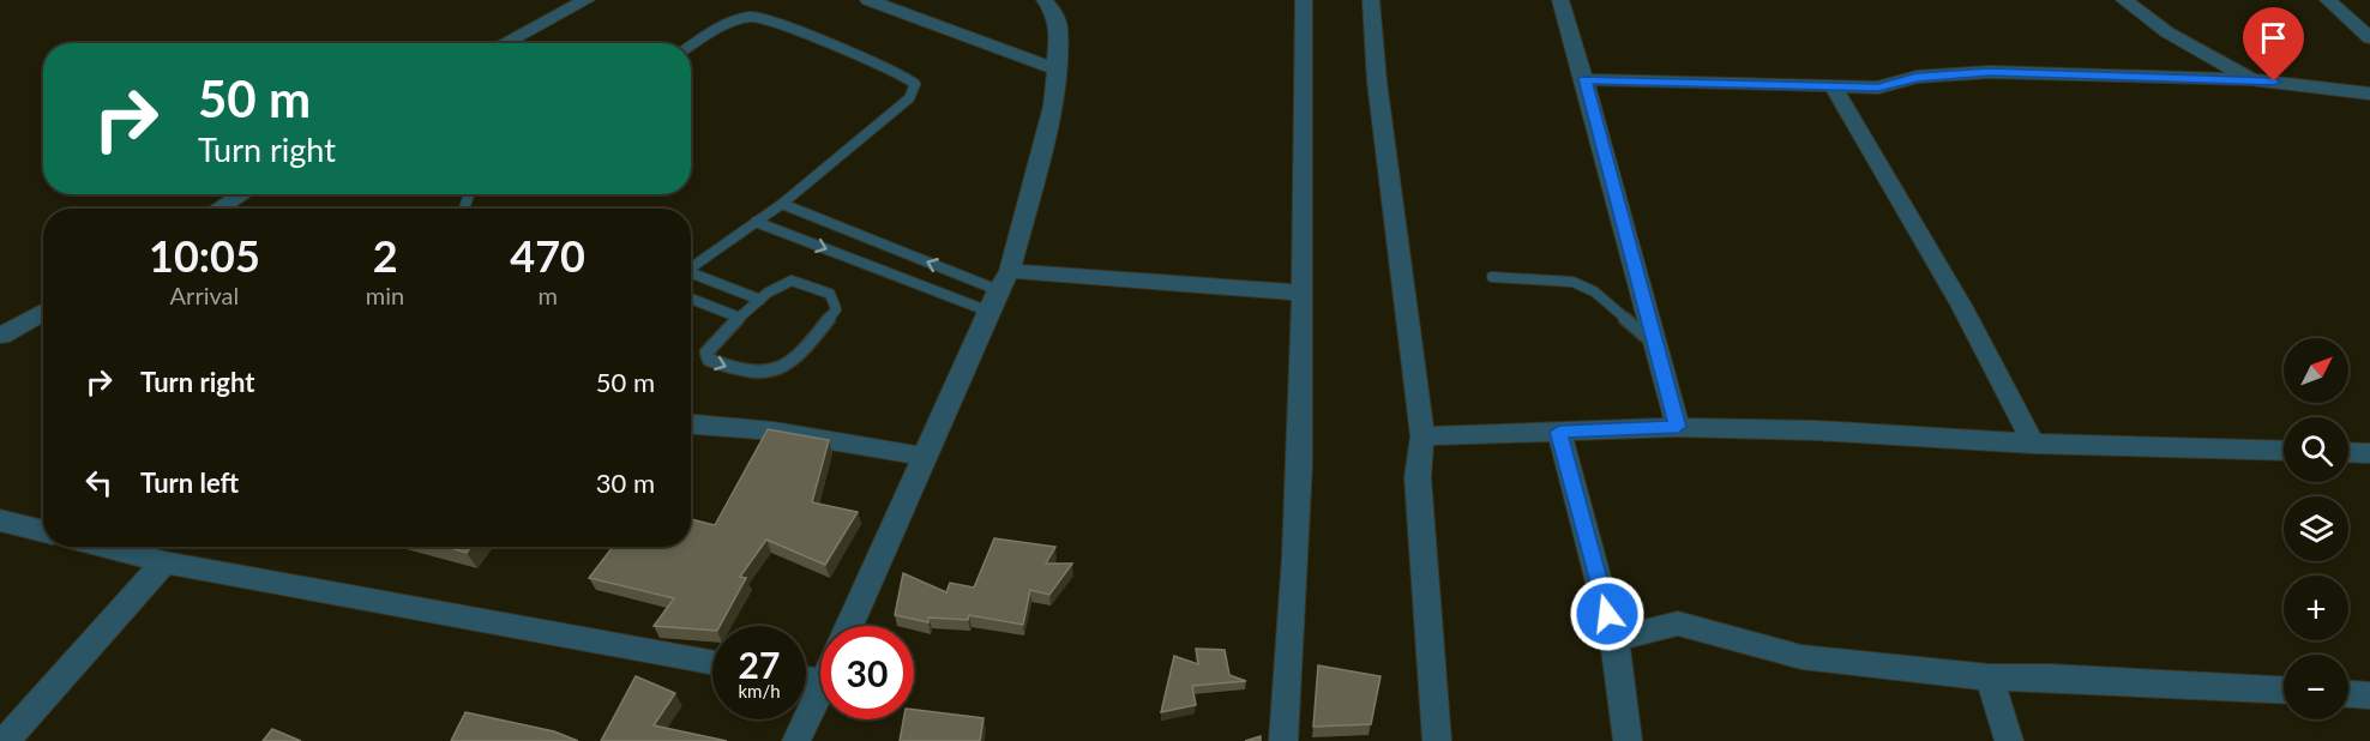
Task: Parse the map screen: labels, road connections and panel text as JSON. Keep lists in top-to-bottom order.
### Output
{
  "north": "top right",
  "page": {
    "turn": ["50 m", "Turn right"],
    "eta": [
      "10:05",
      "Arrival",
      "2",
      "min",
      "470",
      "m"
    ],
    "list": [
      {
        "name": "Turn right",
        "value": "50 m"
      },
      {
        "name": "Turn left",
        "value": "30 m"
      }
    ],
    "map_buttons": ["+", "−"],
    "speed": "27 km/h",
    "limit": "30"
  }
}
